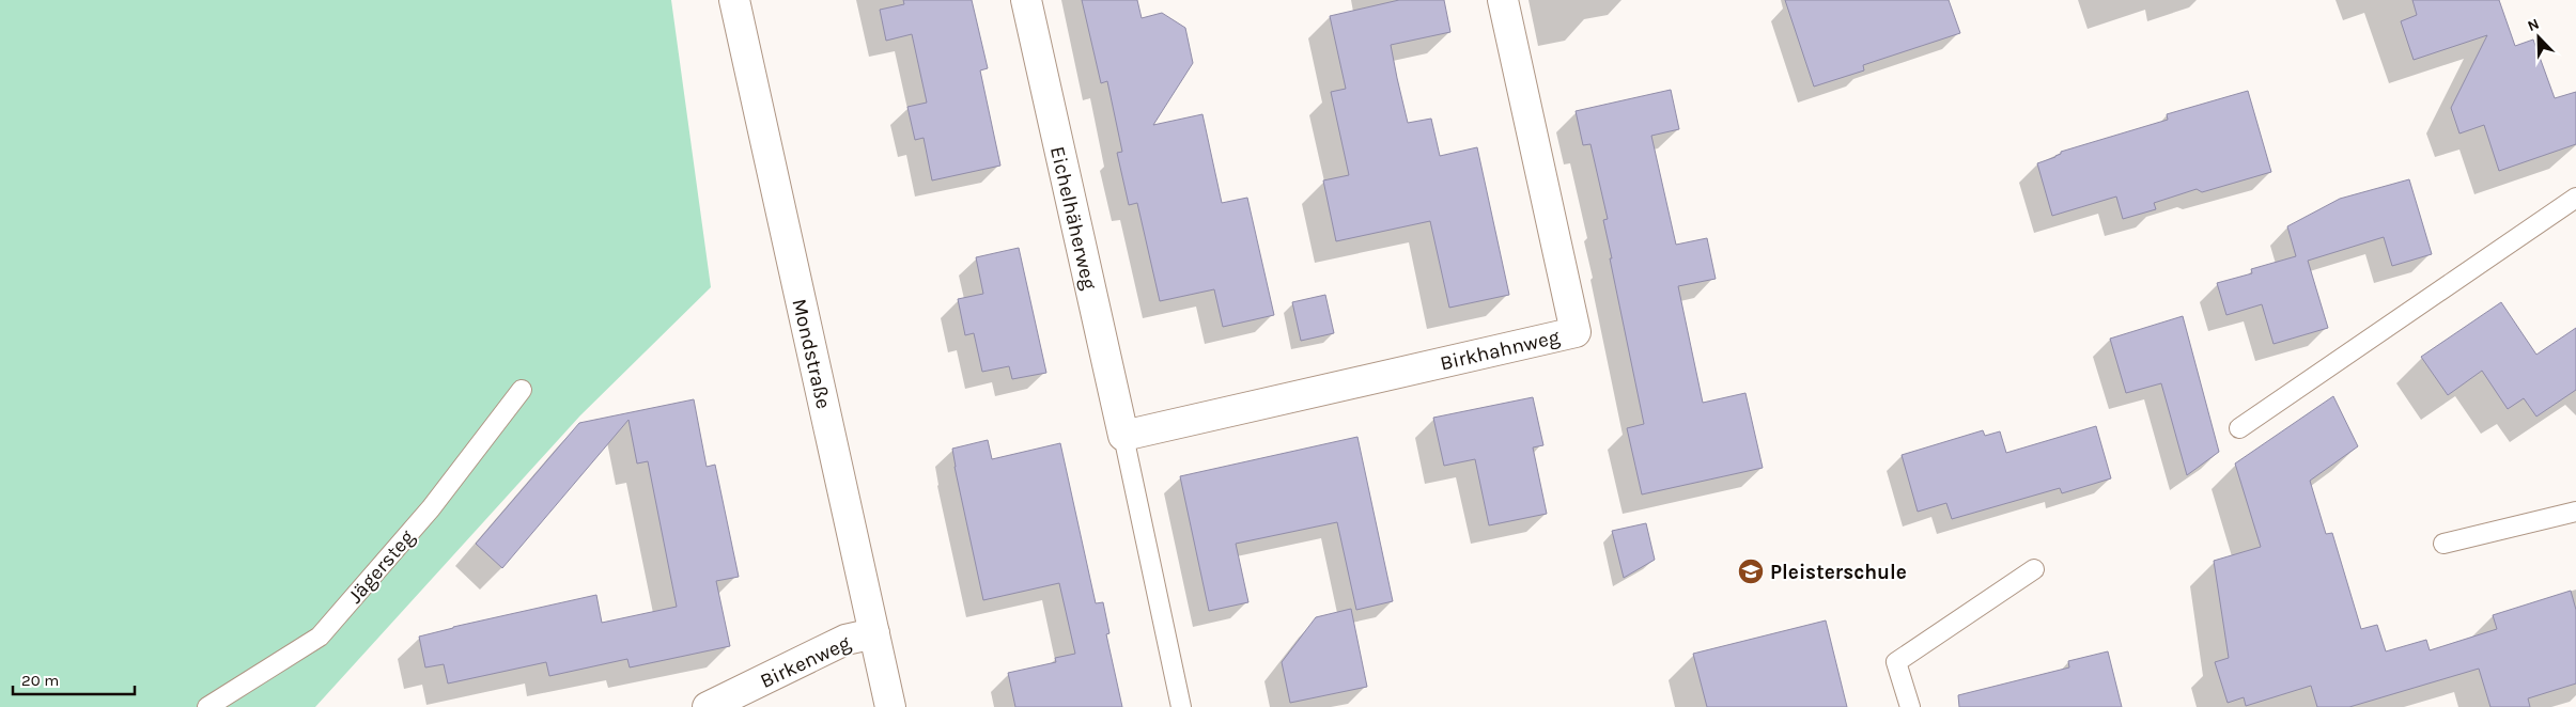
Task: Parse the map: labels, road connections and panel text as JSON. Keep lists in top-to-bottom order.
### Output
{
  "streets": {
    "street": [
      "Eichelhäherweg",
      "Birkhahnweg",
      "Mondstraße",
      "Birkenweg"
    ],
    "lane": ["Jägersteg"]
  },
  "crossings": [
    ["Eichelhäherweg", "Birkhahnweg"],
    ["Mondstraße", "Birkenweg"]
  ],
  "places": {
    "school or university": ["Pleisterschule"]
  },
  "scale_bar": "20 m",
  "north": "top left"
}
